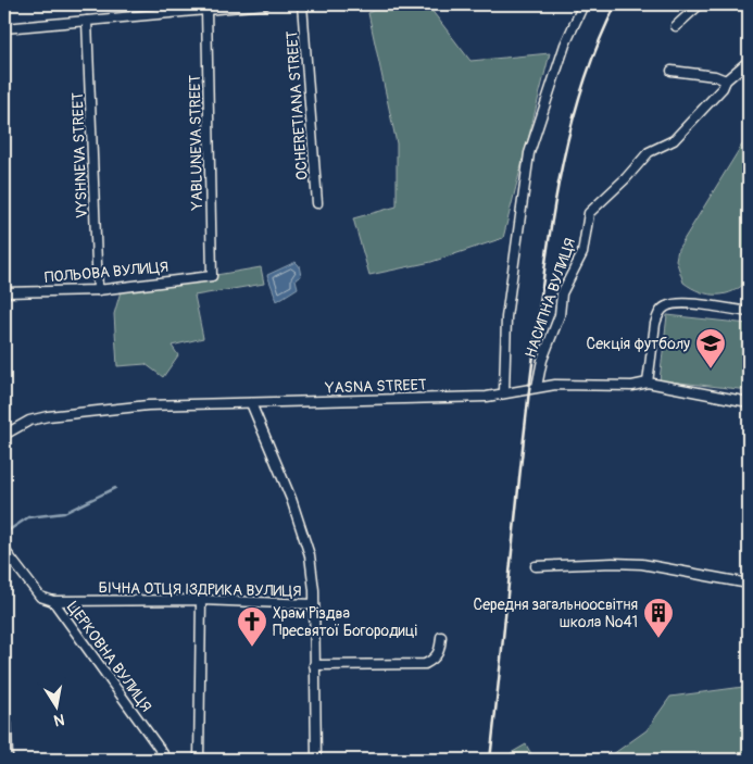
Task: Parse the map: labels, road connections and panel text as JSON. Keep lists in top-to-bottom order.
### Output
{
  "streets": {
    "street": [
      "OCHERETIANA STREET",
      "YABLUNEVA STREET",
      "VYSHNEVA STREET",
      "ПОЛЬОВА ВУЛИЦЯ",
      "НАСИПНА ВУЛИЦЯ",
      "YASNA STREET",
      "БІЧНА ОТЦЯ ІЗДРИКА ВУЛИЦЯ",
      "ЦЕРКОВНА ВУЛИЦЯ"
    ]
  },
  "crossings": [
    ["YABLUNEVA STREET", "ПОЛЬОВА ВУЛИЦЯ"],
    ["VYSHNEVA STREET", "ПОЛЬОВА ВУЛИЦЯ"],
    ["НАСИПНА ВУЛИЦЯ", "YASNA STREET"],
    ["БІЧНА ОТЦЯ ІЗДРИКА ВУЛИЦЯ", "ЦЕРКОВНА ВУЛИЦЯ"]
  ],
  "places": {
    "school or university": ["Секція футболу"],
    "building": ["Середня загальноосвітня школа №41"],
    "church": ["Храм Різдва Пресвятої Богородиці"]
  },
  "north": "bottom"
}
